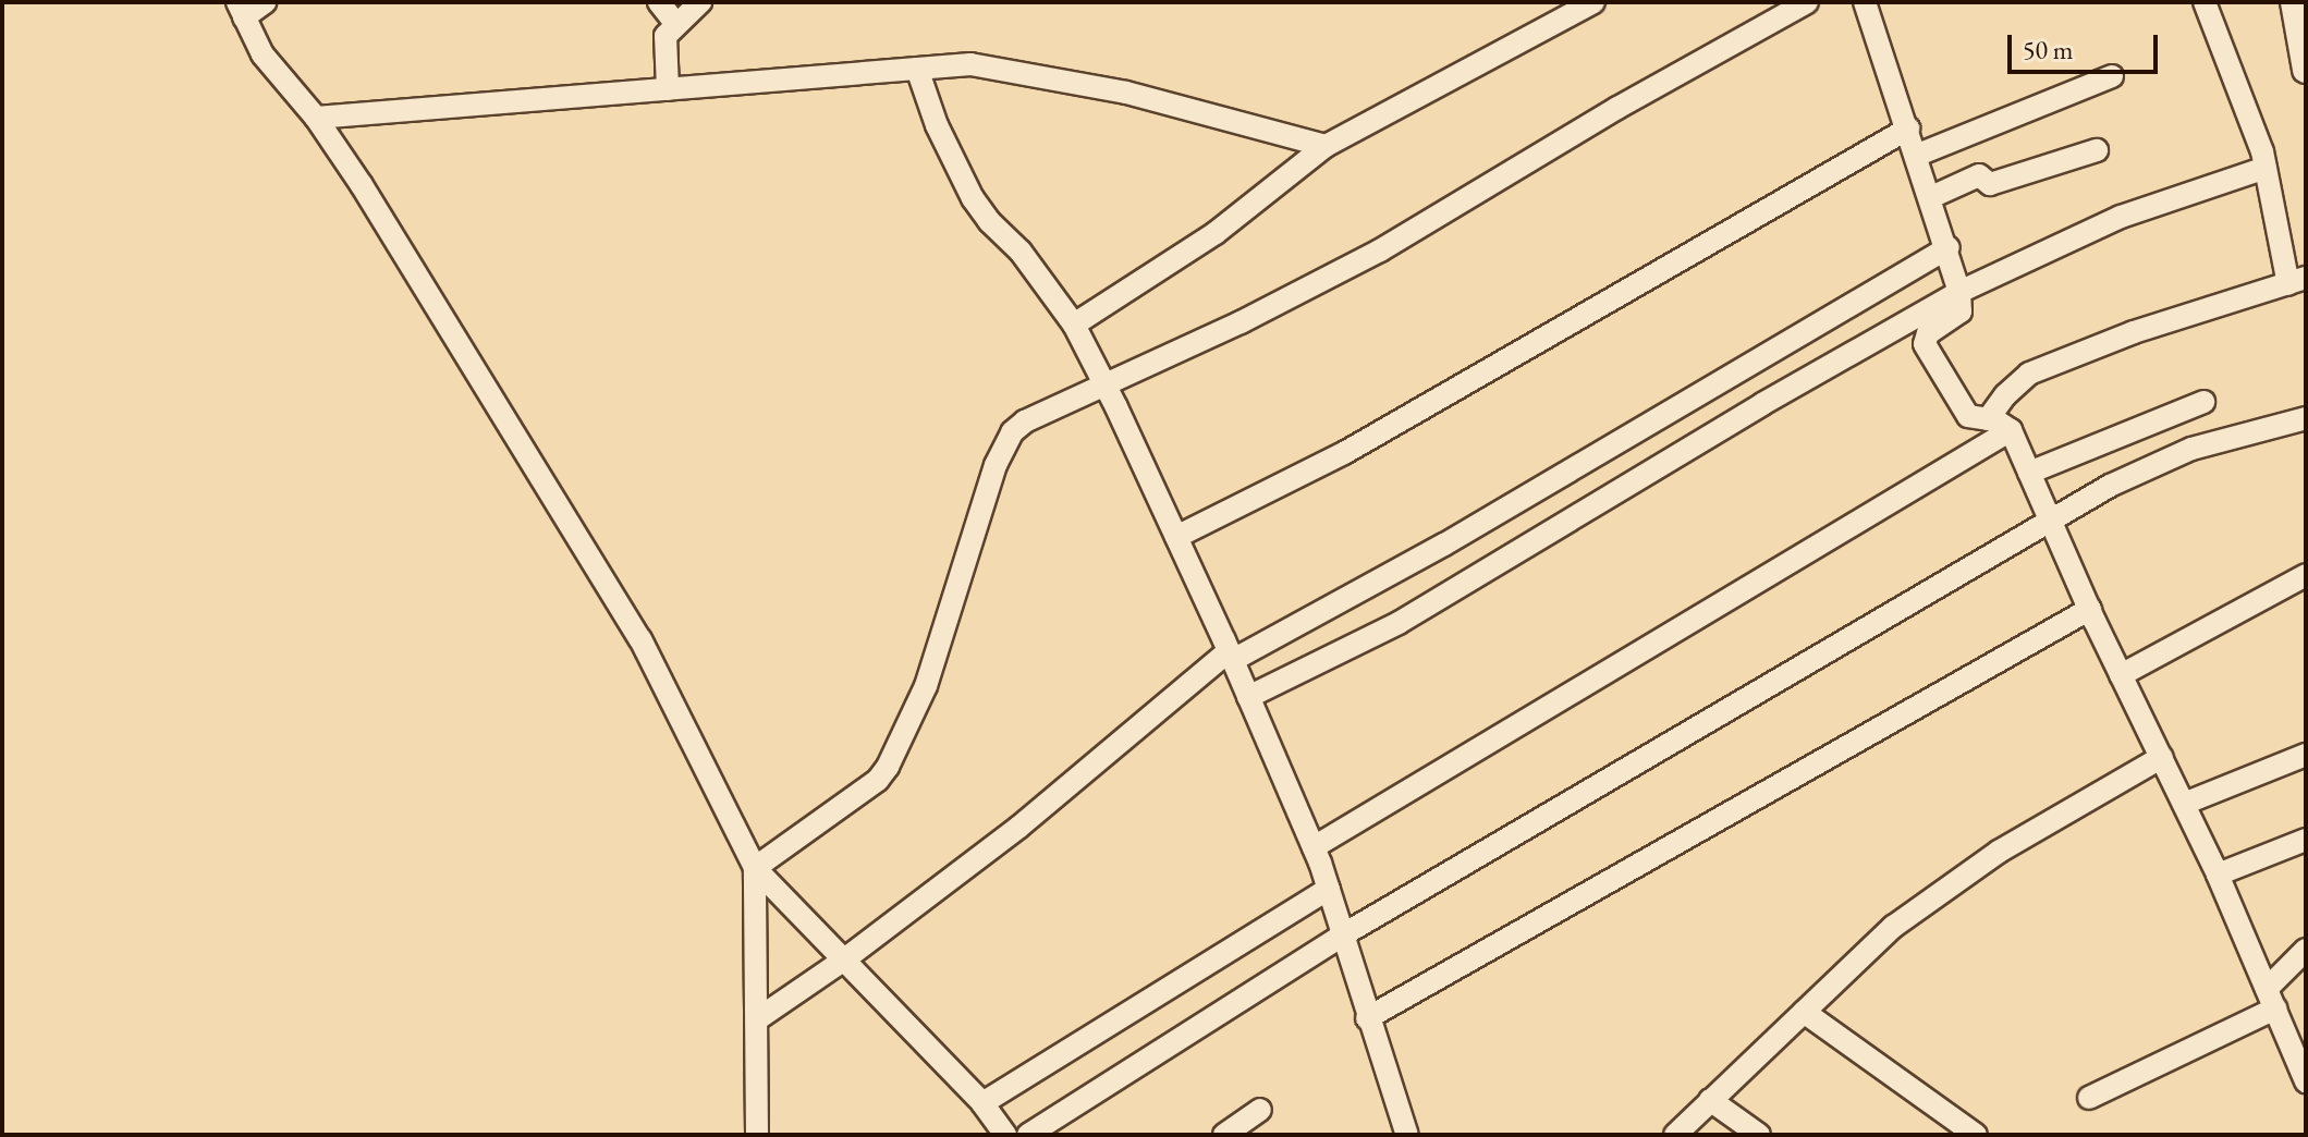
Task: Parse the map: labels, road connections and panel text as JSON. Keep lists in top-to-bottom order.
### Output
{
  "scale_bar": "50 m"
}
